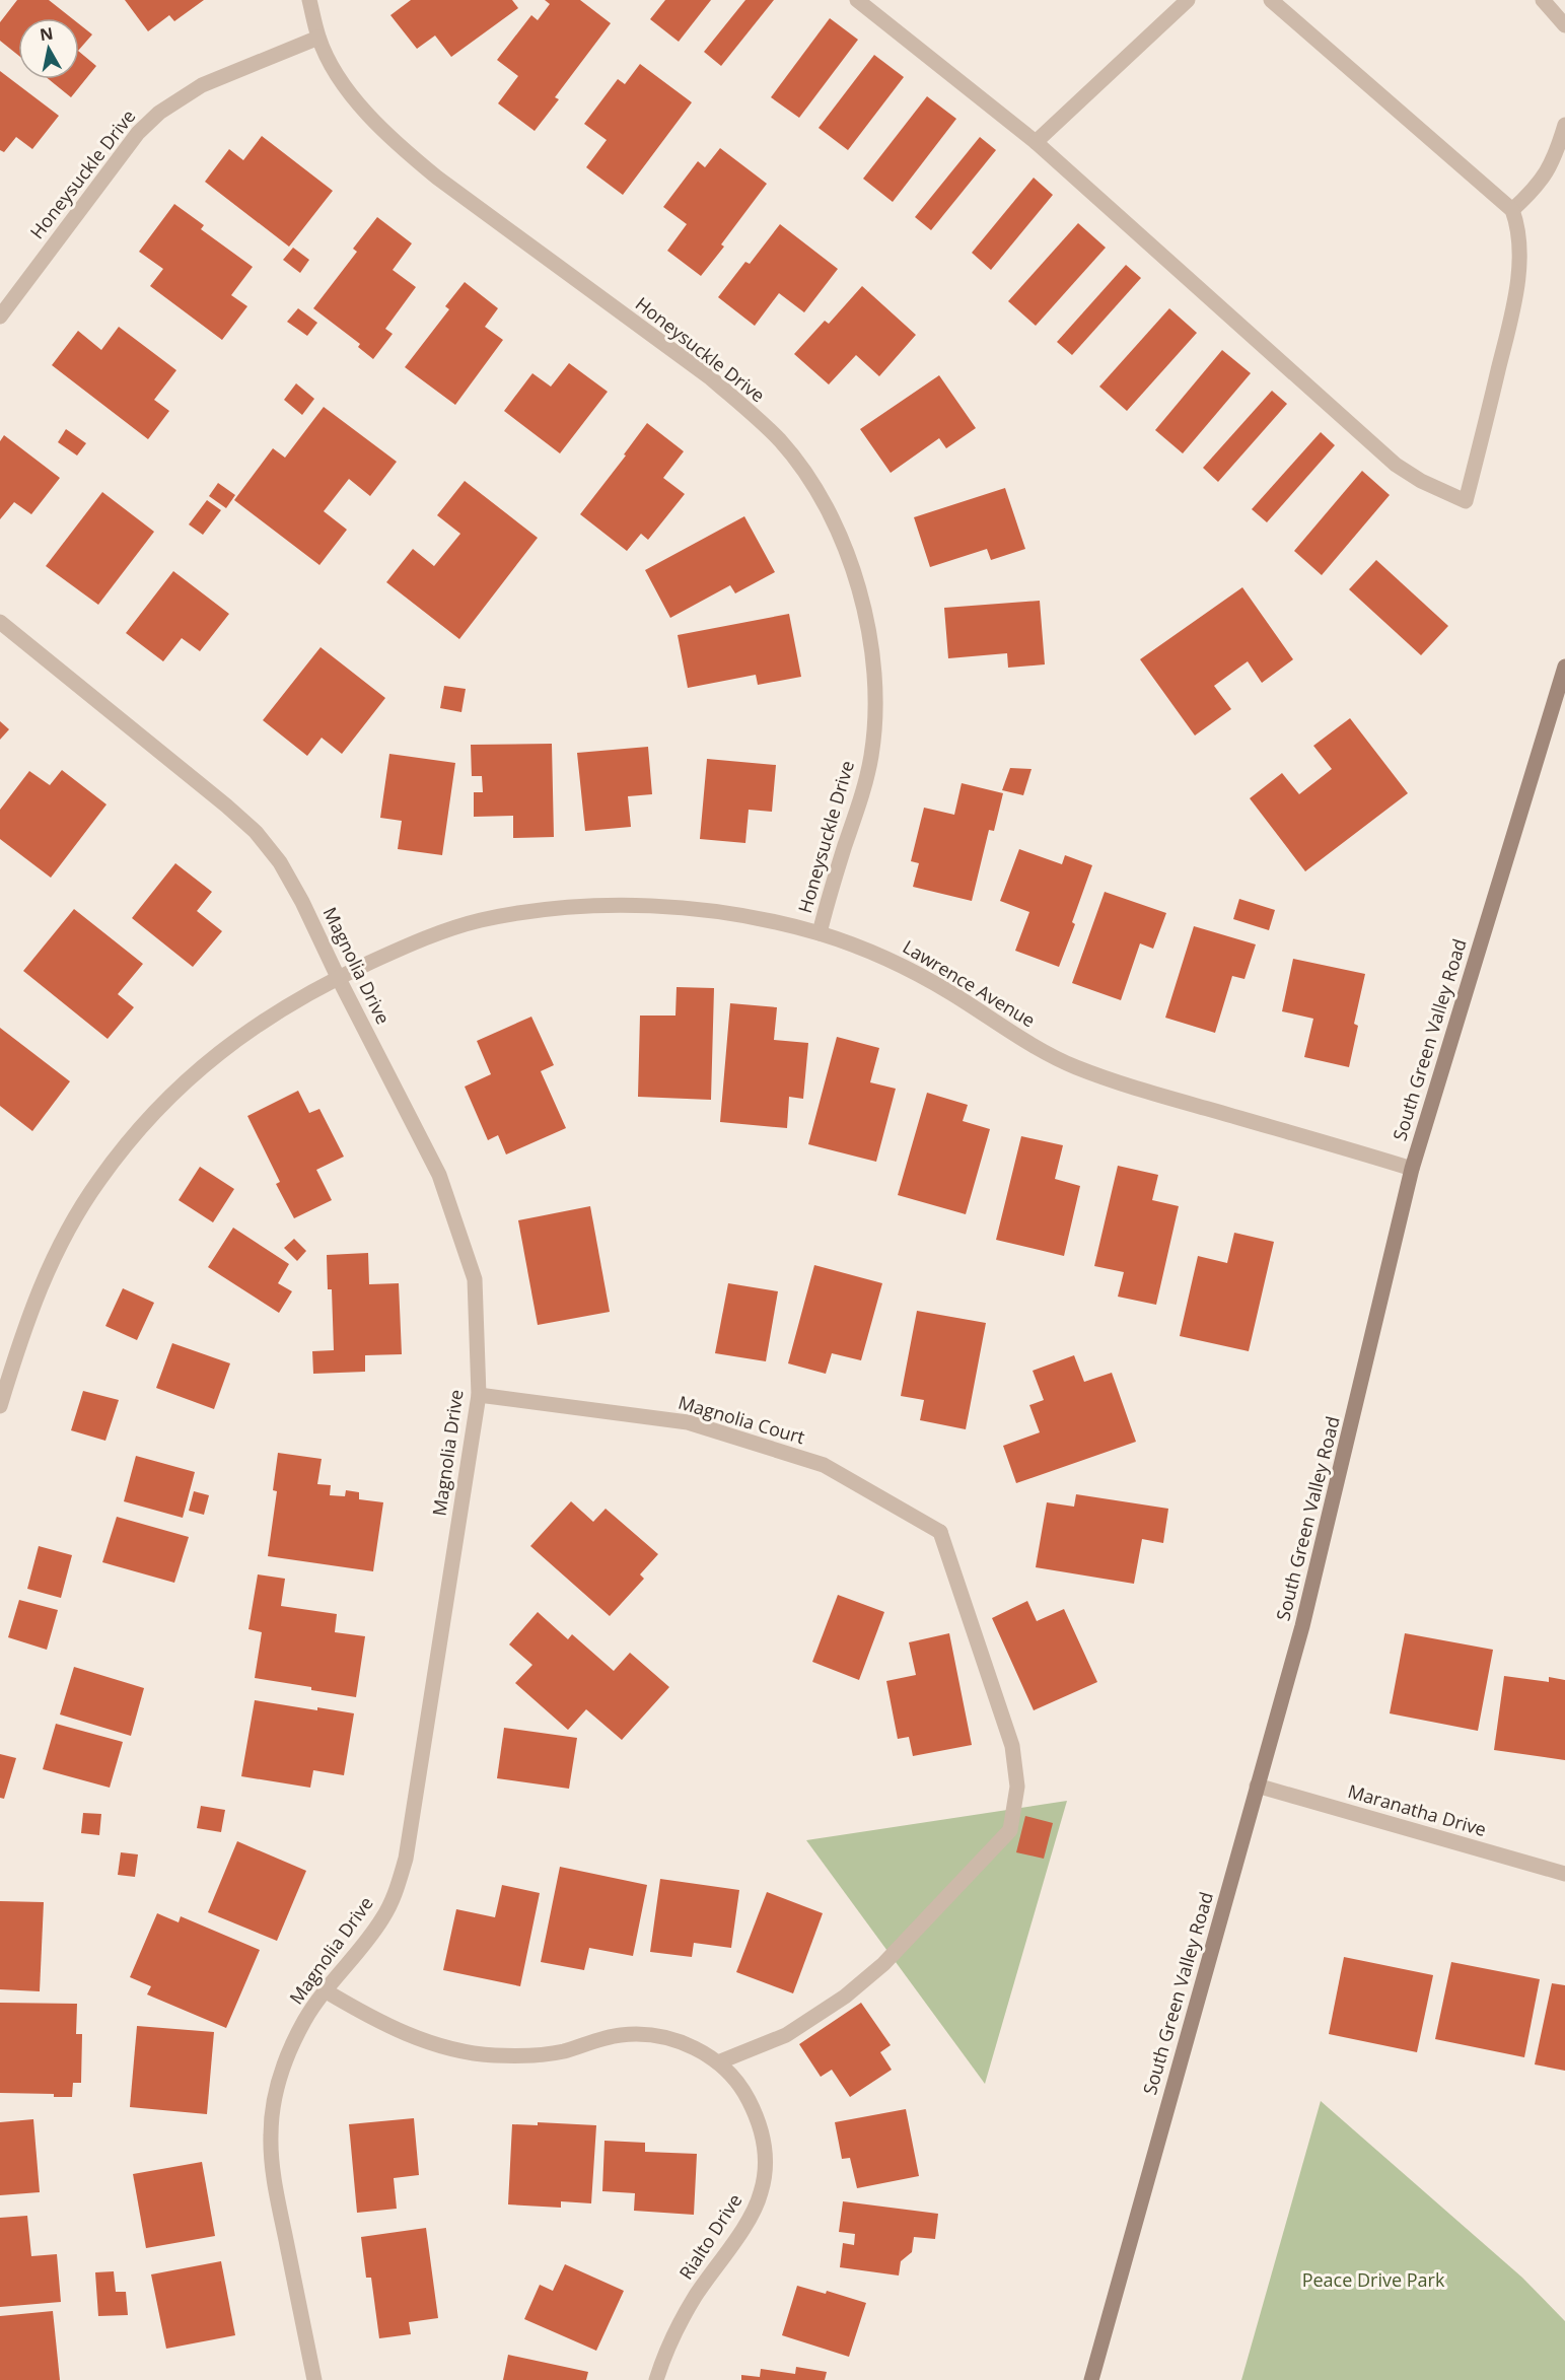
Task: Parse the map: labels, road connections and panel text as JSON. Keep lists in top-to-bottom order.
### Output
{
  "streets": {
    "main road": ["South Green Valley Road"],
    "street": [
      "Honeysuckle Drive",
      "Magnolia Drive",
      "Lawrence Avenue",
      "Magnolia Court",
      "Maranatha Drive",
      "Rialto Drive"
    ]
  },
  "crossings": [
    ["Honeysuckle Drive", "Lawrence Avenue"],
    ["Magnolia Drive", "Lawrence Avenue"],
    ["Magnolia Drive", "Magnolia Court"],
    ["Magnolia Drive", "Rialto Drive"],
    ["Lawrence Avenue", "South Green Valley Road"],
    ["South Green Valley Road", "Maranatha Drive"],
    ["Magnolia Court", "Rialto Drive"]
  ],
  "parks": ["Peace Drive Park"],
  "north": "top"
}
